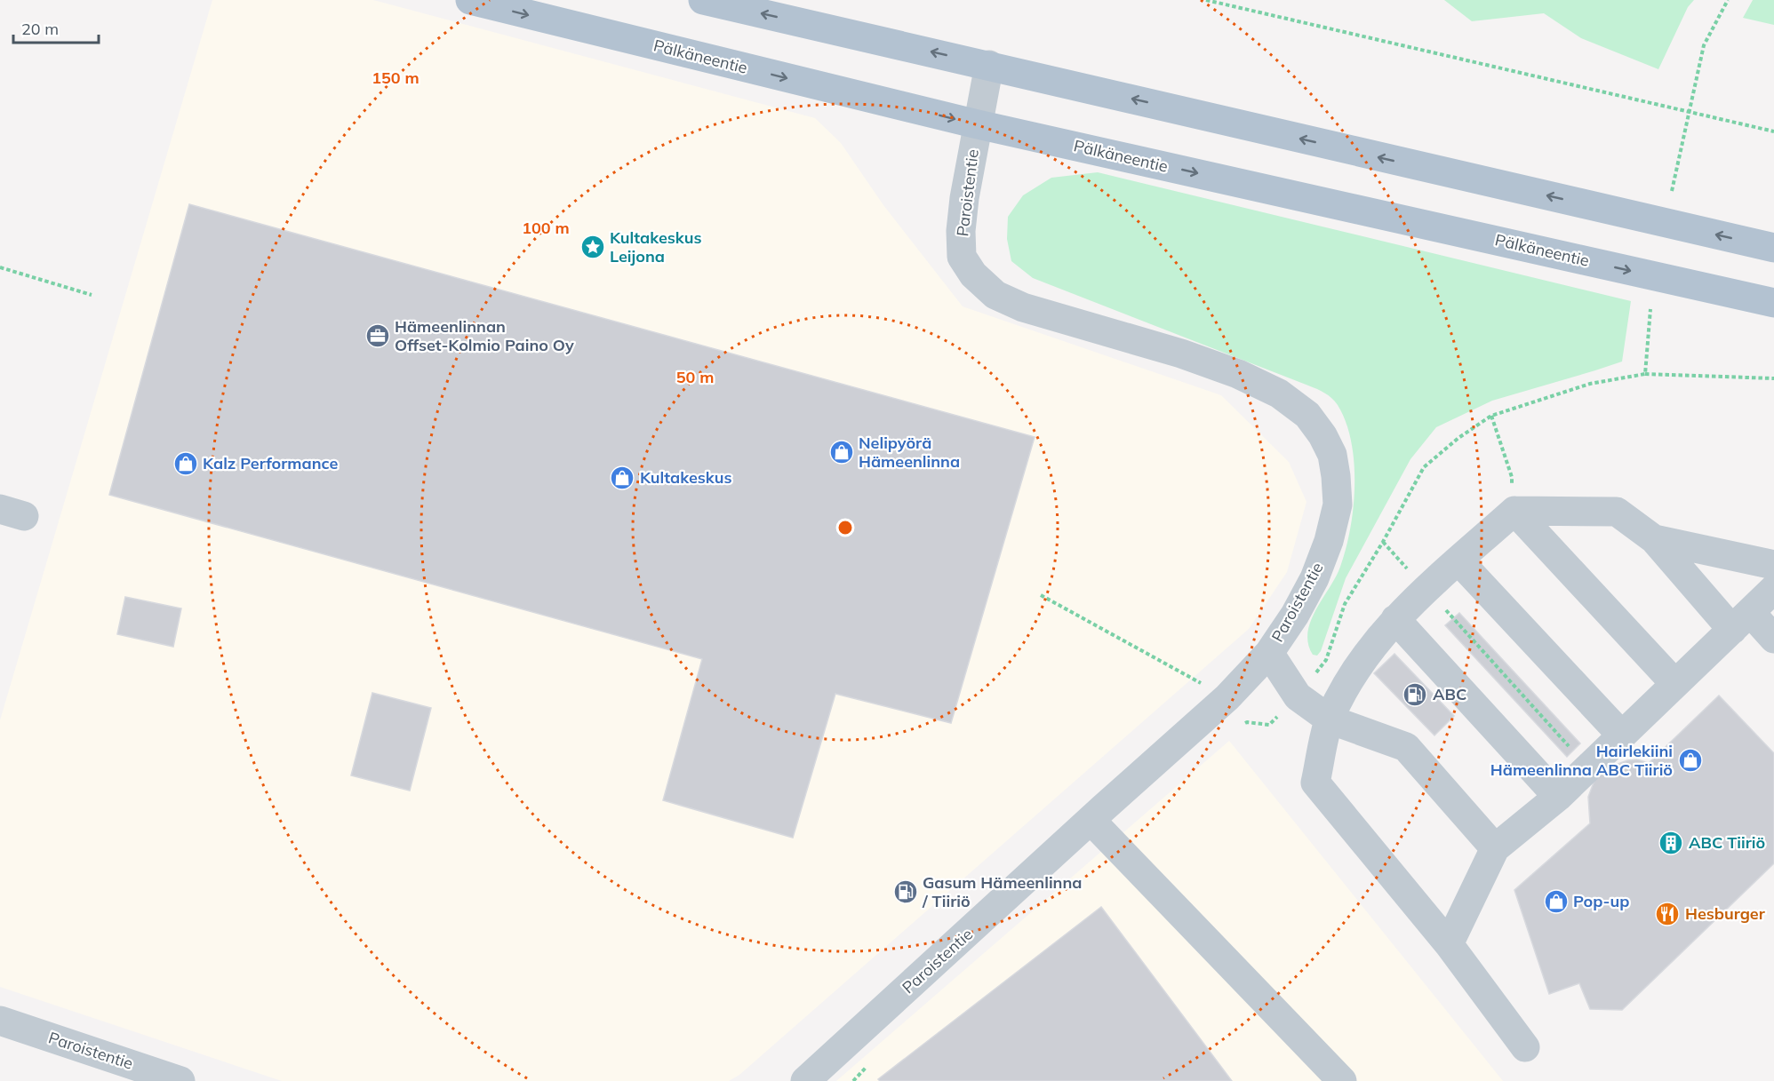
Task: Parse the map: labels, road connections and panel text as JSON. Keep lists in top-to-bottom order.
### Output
{
  "streets": {
    "main road": ["Pälkäneentie"],
    "street": ["Paroistentie"]
  },
  "crossings": [
    ["Pälkäneentie", "Paroistentie"]
  ],
  "places": {
    "place": ["Kultakeskus Leijona"],
    "office": ["Hämeenlinnan Offset-Kolmio Paino Oy"],
    "shop": [
      "Nelipyörä Hämeenlinna",
      "Kalz Performance",
      "Kultakeskus",
      "Hairlekiini Hämeenlinna ABC Tiiriö",
      "Pop-up"
    ],
    "fuel station": ["ABC", "Gasum Hämeenlinna / Tiiriö"],
    "building": ["ABC Tiiriö"],
    "restaurant": ["Hesburger"]
  },
  "scale_bar": "20 m",
  "rings": ["150 m", "100 m", "50 m"]
}
